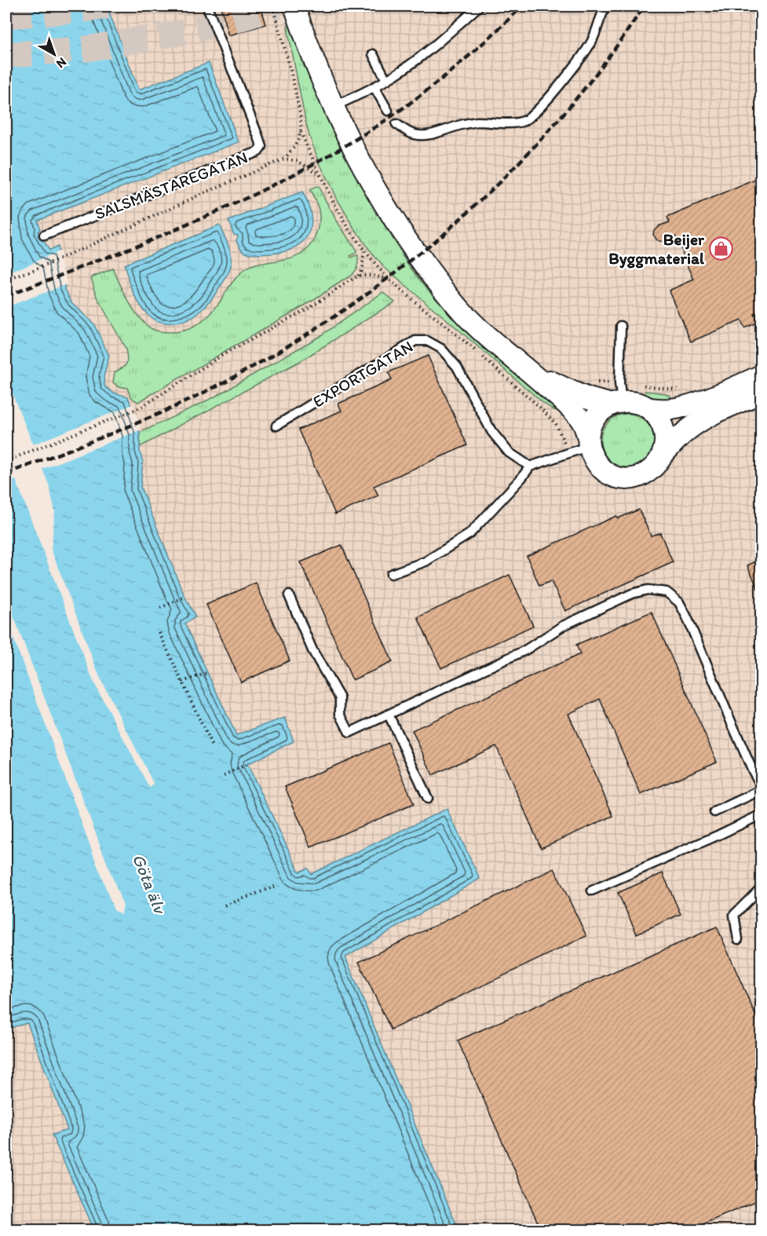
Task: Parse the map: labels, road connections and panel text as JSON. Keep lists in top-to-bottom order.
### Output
{
  "streets": {
    "lane": ["SALSMÄSTAREGATAN", "EXPORTGATAN"]
  },
  "water": ["Göta älv"],
  "places": {
    "shop": ["Beijer Byggmaterial"]
  },
  "north": "bottom right"
}
